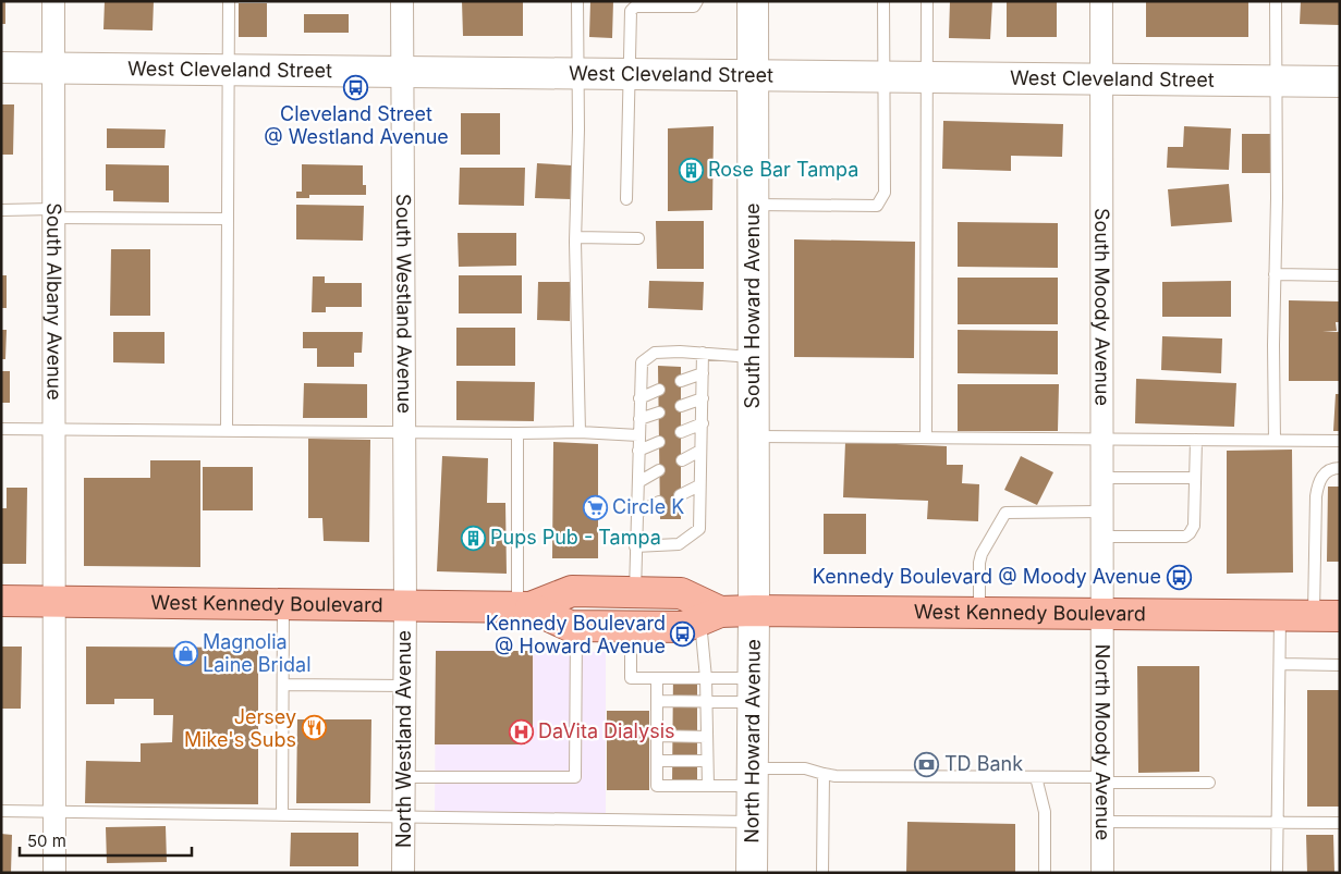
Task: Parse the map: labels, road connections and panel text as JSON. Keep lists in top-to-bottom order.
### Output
{
  "streets": {
    "main road": [
      "West Cleveland Street",
      "South Howard Avenue",
      "West Kennedy Boulevard",
      "North Howard Avenue"
    ],
    "street": [
      "South Albany Avenue",
      "South Westland Avenue",
      "South Moody Avenue",
      "North Westland Avenue",
      "North Moody Avenue"
    ]
  },
  "crossings": [
    ["West Cleveland Street", "South Albany Avenue"],
    ["West Cleveland Street", "South Westland Avenue"],
    ["West Cleveland Street", "South Howard Avenue"],
    ["West Cleveland Street", "South Moody Avenue"],
    ["South Albany Avenue", "West Kennedy Boulevard"],
    ["South Westland Avenue", "West Kennedy Boulevard"],
    ["South Westland Avenue", "North Westland Avenue"],
    ["South Howard Avenue", "West Kennedy Boulevard"],
    ["South Howard Avenue", "North Howard Avenue"],
    ["South Moody Avenue", "West Kennedy Boulevard"],
    ["South Moody Avenue", "North Moody Avenue"],
    ["West Kennedy Boulevard", "North Westland Avenue"],
    ["West Kennedy Boulevard", "North Howard Avenue"],
    ["West Kennedy Boulevard", "North Moody Avenue"]
  ],
  "places": {
    "bus stop": ["Cleveland Street @ Westland Avenue", "Kennedy Boulevard @ Moody Avenue", "Kennedy Boulevard @ Howard Avenue"],
    "building": ["Rose Bar Tampa", "Pups Pub - Tampa"],
    "supermarket": ["Circle K"],
    "shop": ["Magnolia Laine Bridal"],
    "restaurant": ["Jersey Mike's Subs"],
    "hospital": ["DaVita Dialysis"],
    "bank": ["TD Bank"]
  },
  "scale_bar": "50 m"
}
